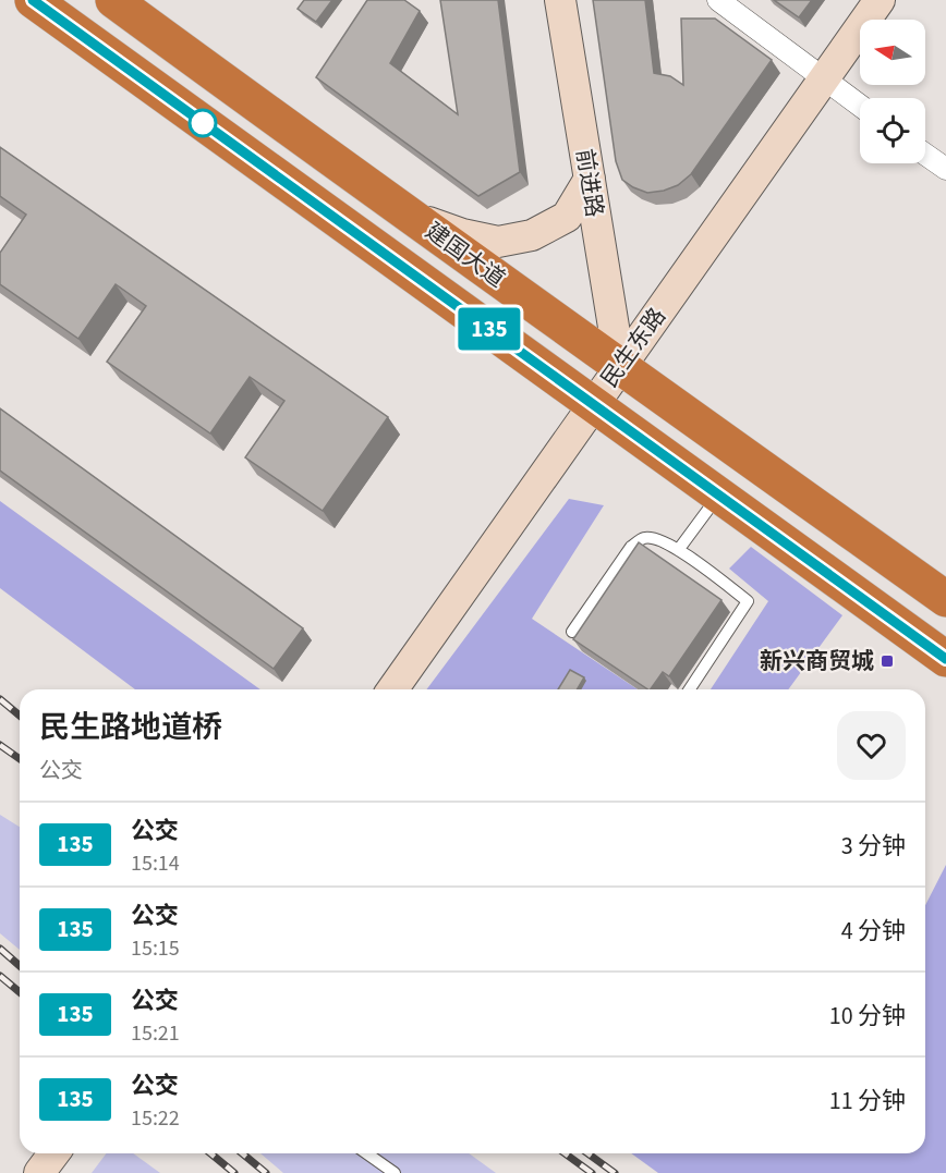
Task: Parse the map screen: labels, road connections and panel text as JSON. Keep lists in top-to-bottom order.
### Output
{
  "streets": {
    "highway": ["建国大道"],
    "main road": ["前进路", "民生东路"]
  },
  "crossings": [
    ["前进路", "建国大道"],
    ["前进路", "民生东路"],
    ["建国大道", "民生东路"]
  ],
  "places": {
    "transit": ["新兴商贸城"]
  },
  "lines": ["bus line 135"],
  "north": "left",
  "page": {
    "on_map": "135",
    "heading": ["民生路地道桥", "公交"],
    "list": [
      {
        "mark": "135",
        "name": "公交",
        "note": "15:14",
        "value": "3 分钟"
      },
      {
        "mark": "135",
        "name": "公交",
        "note": "15:15",
        "value": "4 分钟"
      },
      {
        "mark": "135",
        "name": "公交",
        "note": "15:21",
        "value": "10 分钟"
      },
      {
        "mark": "135",
        "name": "公交",
        "note": "15:22",
        "value": "11 分钟"
      }
    ]
  }
}
